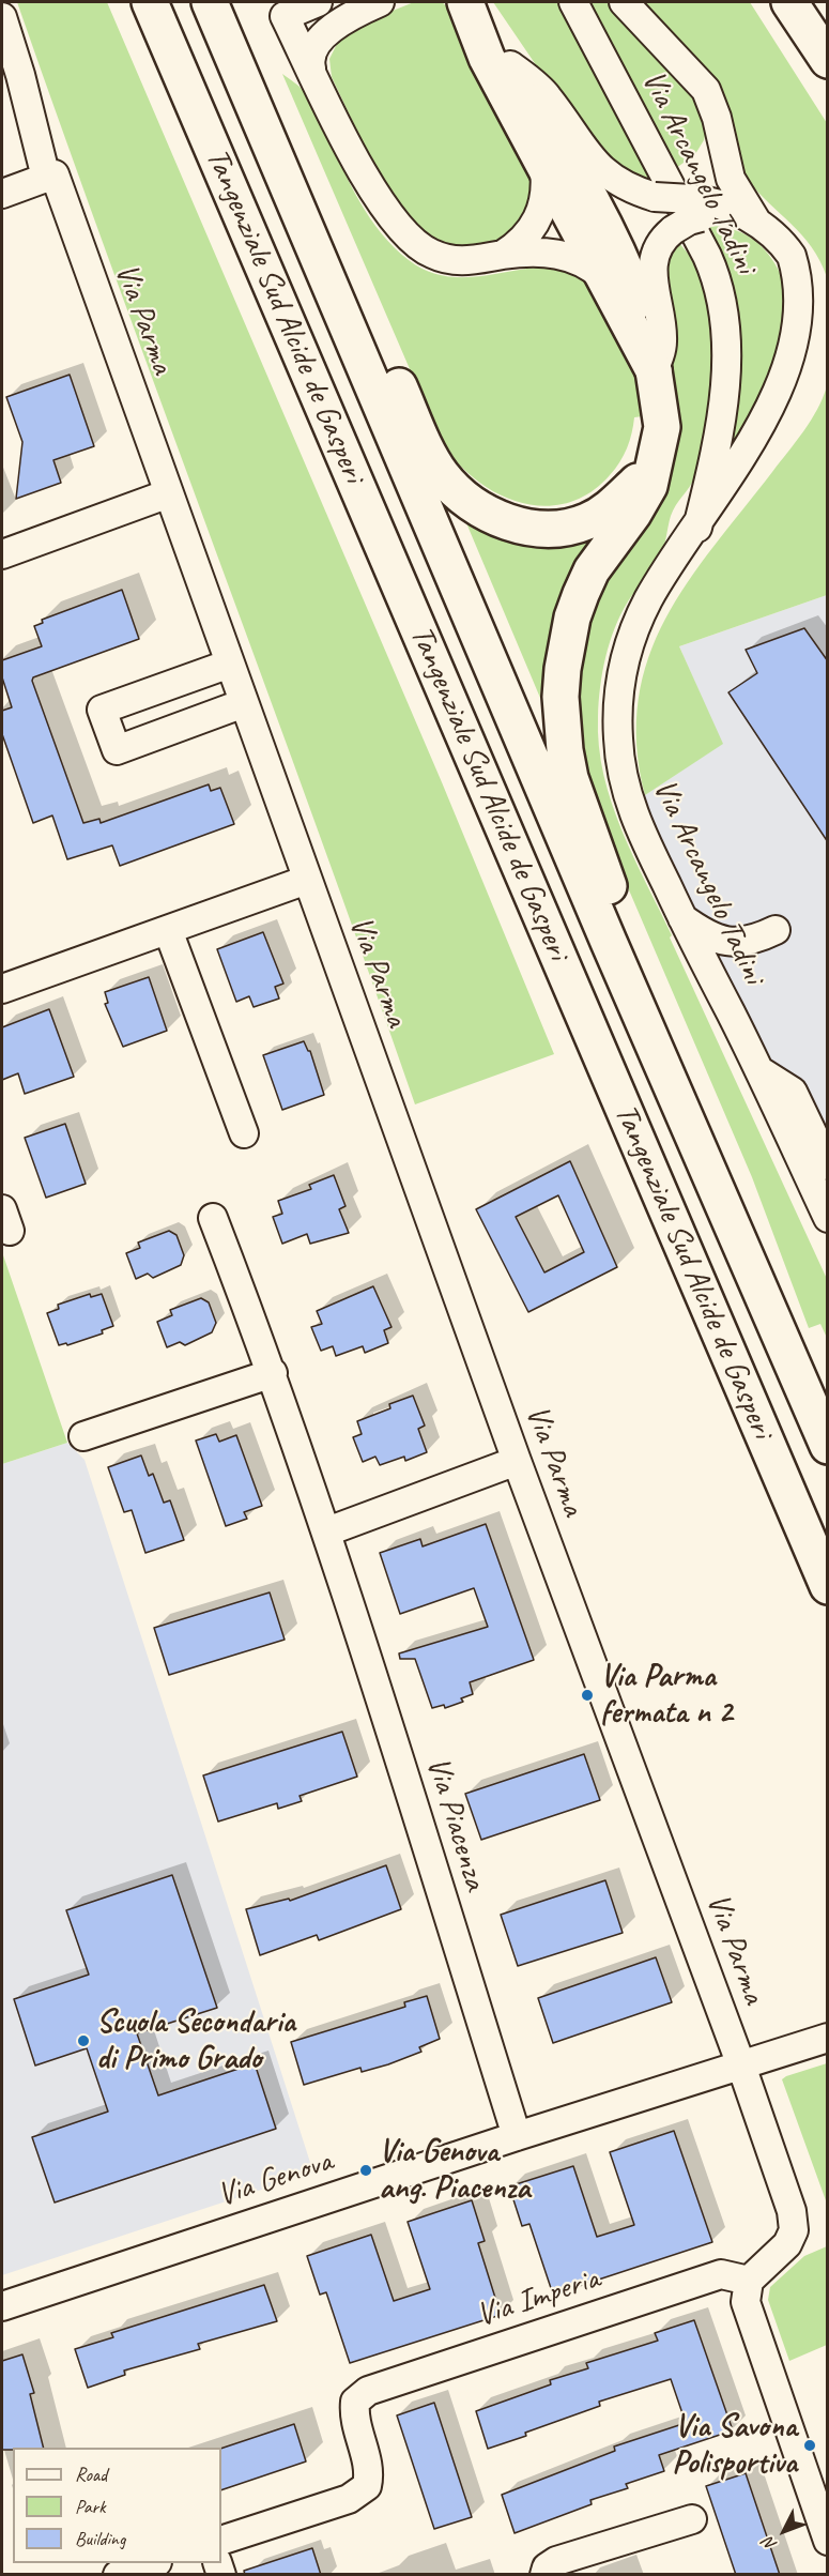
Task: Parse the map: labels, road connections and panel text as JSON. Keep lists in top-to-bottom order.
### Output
{
  "streets": {
    "main road": ["Tangenziale Sud Alcide de Gasperi"],
    "street": [
      "Via Arcangelo Tadini",
      "Via Parma",
      "Via Piacenza",
      "Via Genova",
      "Via Imperia"
    ]
  },
  "crossings": [
    ["Via Parma", "Via Genova"],
    ["Via Piacenza", "Via Genova"]
  ],
  "places": [
    "Via Parma fermata n 2",
    "Scuola Secondaria di Primo Grado",
    "Via Genova ang. Piacenza",
    "Via Savona Polisportiva"
  ],
  "legend": ["Road", "Park", "Building"],
  "north": "bottom left"
}
